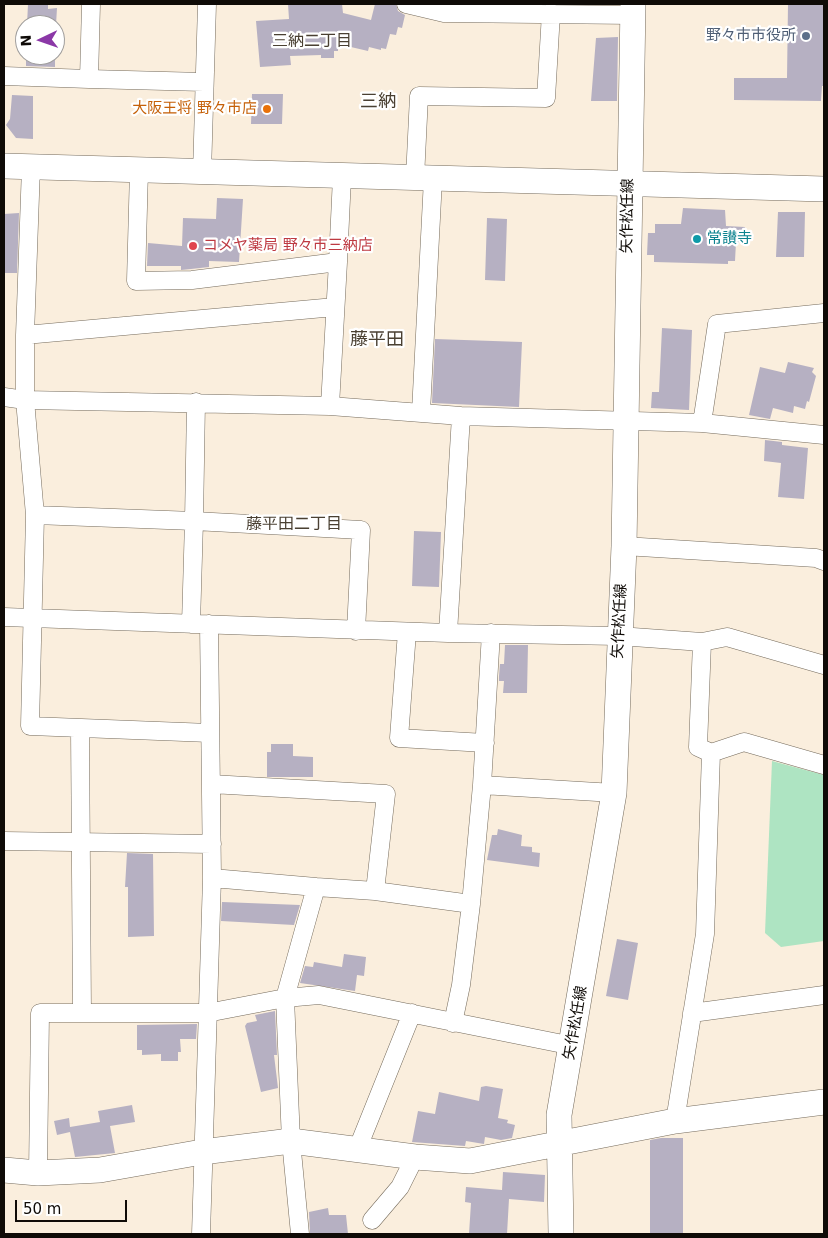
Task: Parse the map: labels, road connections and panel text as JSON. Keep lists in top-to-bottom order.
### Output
{
  "streets": {
    "street": ["矢作松任線"]
  },
  "districts": [
    "三納二丁目",
    "三納",
    "藤平田",
    "藤平田二丁目"
  ],
  "places": [
    "野々市市役所",
    "大阪王将 野々市店",
    "常讃寺",
    "コメヤ薬局 野々市三納店"
  ],
  "scale_bar": "50 m",
  "north": "left"
}
